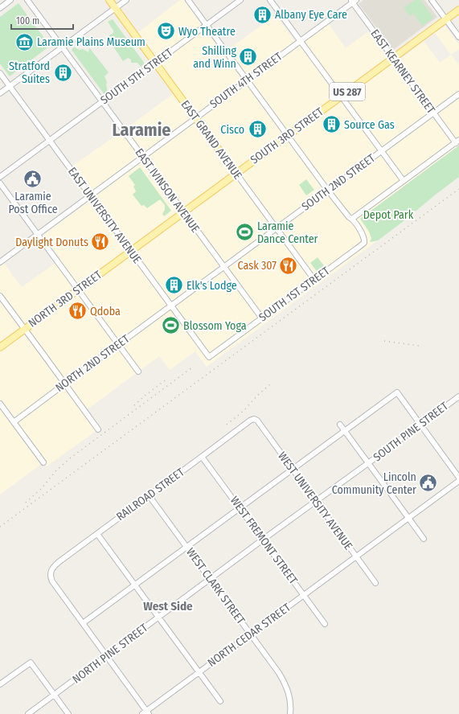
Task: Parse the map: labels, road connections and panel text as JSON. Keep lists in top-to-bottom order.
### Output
{
  "streets": {
    "main road": [
      "US 287",
      "SOUTH 3RD STREET",
      "EAST GRAND AVENUE",
      "NORTH 3RD STREET"
    ],
    "street": [
      "EAST KEARNEY STREET",
      "SOUTH 5TH STREET",
      "SOUTH 4TH STREET",
      "SOUTH 2ND STREET",
      "EAST IVINSON AVENUE",
      "EAST UNIVERSITY AVENUE",
      "SOUTH 1ST STREET",
      "NORTH 2ND STREET",
      "SOUTH PINE STREET",
      "RAILROAD STREET",
      "WEST UNIVERSITY AVENUE",
      "WEST FREMONT STREET",
      "WEST CLARK STREET",
      "NORTH CEDAR STREET",
      "NORTH PINE STREET"
    ]
  },
  "crossings": [
    ["EAST KEARNEY STREET", "SOUTH 4TH STREET"],
    ["EAST KEARNEY STREET", "SOUTH 3RD STREET"],
    ["EAST KEARNEY STREET", "SOUTH 2ND STREET"],
    ["SOUTH 5TH STREET", "EAST GRAND AVENUE"],
    ["SOUTH 5TH STREET", "EAST IVINSON AVENUE"],
    ["SOUTH 5TH STREET", "EAST UNIVERSITY AVENUE"],
    ["SOUTH 4TH STREET", "EAST GRAND AVENUE"],
    ["SOUTH 4TH STREET", "EAST IVINSON AVENUE"],
    ["SOUTH 4TH STREET", "EAST UNIVERSITY AVENUE"],
    ["SOUTH 3RD STREET", "EAST GRAND AVENUE"],
    ["SOUTH 3RD STREET", "EAST IVINSON AVENUE"],
    ["SOUTH 3RD STREET", "EAST UNIVERSITY AVENUE"],
    ["SOUTH 3RD STREET", "NORTH 3RD STREET"],
    ["EAST GRAND AVENUE", "SOUTH 2ND STREET"],
    ["EAST GRAND AVENUE", "SOUTH 1ST STREET"],
    ["SOUTH 2ND STREET", "EAST IVINSON AVENUE"],
    ["SOUTH 2ND STREET", "EAST UNIVERSITY AVENUE"],
    ["SOUTH 2ND STREET", "NORTH 2ND STREET"],
    ["EAST IVINSON AVENUE", "SOUTH 1ST STREET"],
    ["EAST UNIVERSITY AVENUE", "SOUTH 1ST STREET"],
    ["EAST UNIVERSITY AVENUE", "NORTH 3RD STREET"],
    ["EAST UNIVERSITY AVENUE", "NORTH 2ND STREET"],
    ["SOUTH PINE STREET", "WEST UNIVERSITY AVENUE"],
    ["SOUTH PINE STREET", "NORTH PINE STREET"],
    ["RAILROAD STREET", "WEST UNIVERSITY AVENUE"],
    ["RAILROAD STREET", "WEST FREMONT STREET"],
    ["RAILROAD STREET", "WEST CLARK STREET"],
    ["WEST UNIVERSITY AVENUE", "NORTH CEDAR STREET"],
    ["WEST UNIVERSITY AVENUE", "NORTH PINE STREET"],
    ["WEST FREMONT STREET", "NORTH CEDAR STREET"],
    ["WEST FREMONT STREET", "NORTH PINE STREET"],
    ["WEST CLARK STREET", "NORTH CEDAR STREET"],
    ["WEST CLARK STREET", "NORTH PINE STREET"]
  ],
  "districts": ["Laramie", "West Side"],
  "parks": ["Depot Park"],
  "places": {
    "building": [
      "Albany Eye Care",
      "Shilling and Winn",
      "Stratford Suites",
      "Source Gas",
      "Cisco",
      "Elk's Lodge"
    ],
    "theatre": ["Wyo Theatre"],
    "museum": ["Laramie Plains Museum"],
    "public building": ["Laramie Post Office", "Lincoln Community Center"],
    "sports": ["Laramie Dance Center", "Blossom Yoga"],
    "restaurant": ["Daylight Donuts", "Cask 307", "Qdoba"]
  },
  "scale_bar": "100 m"
}
